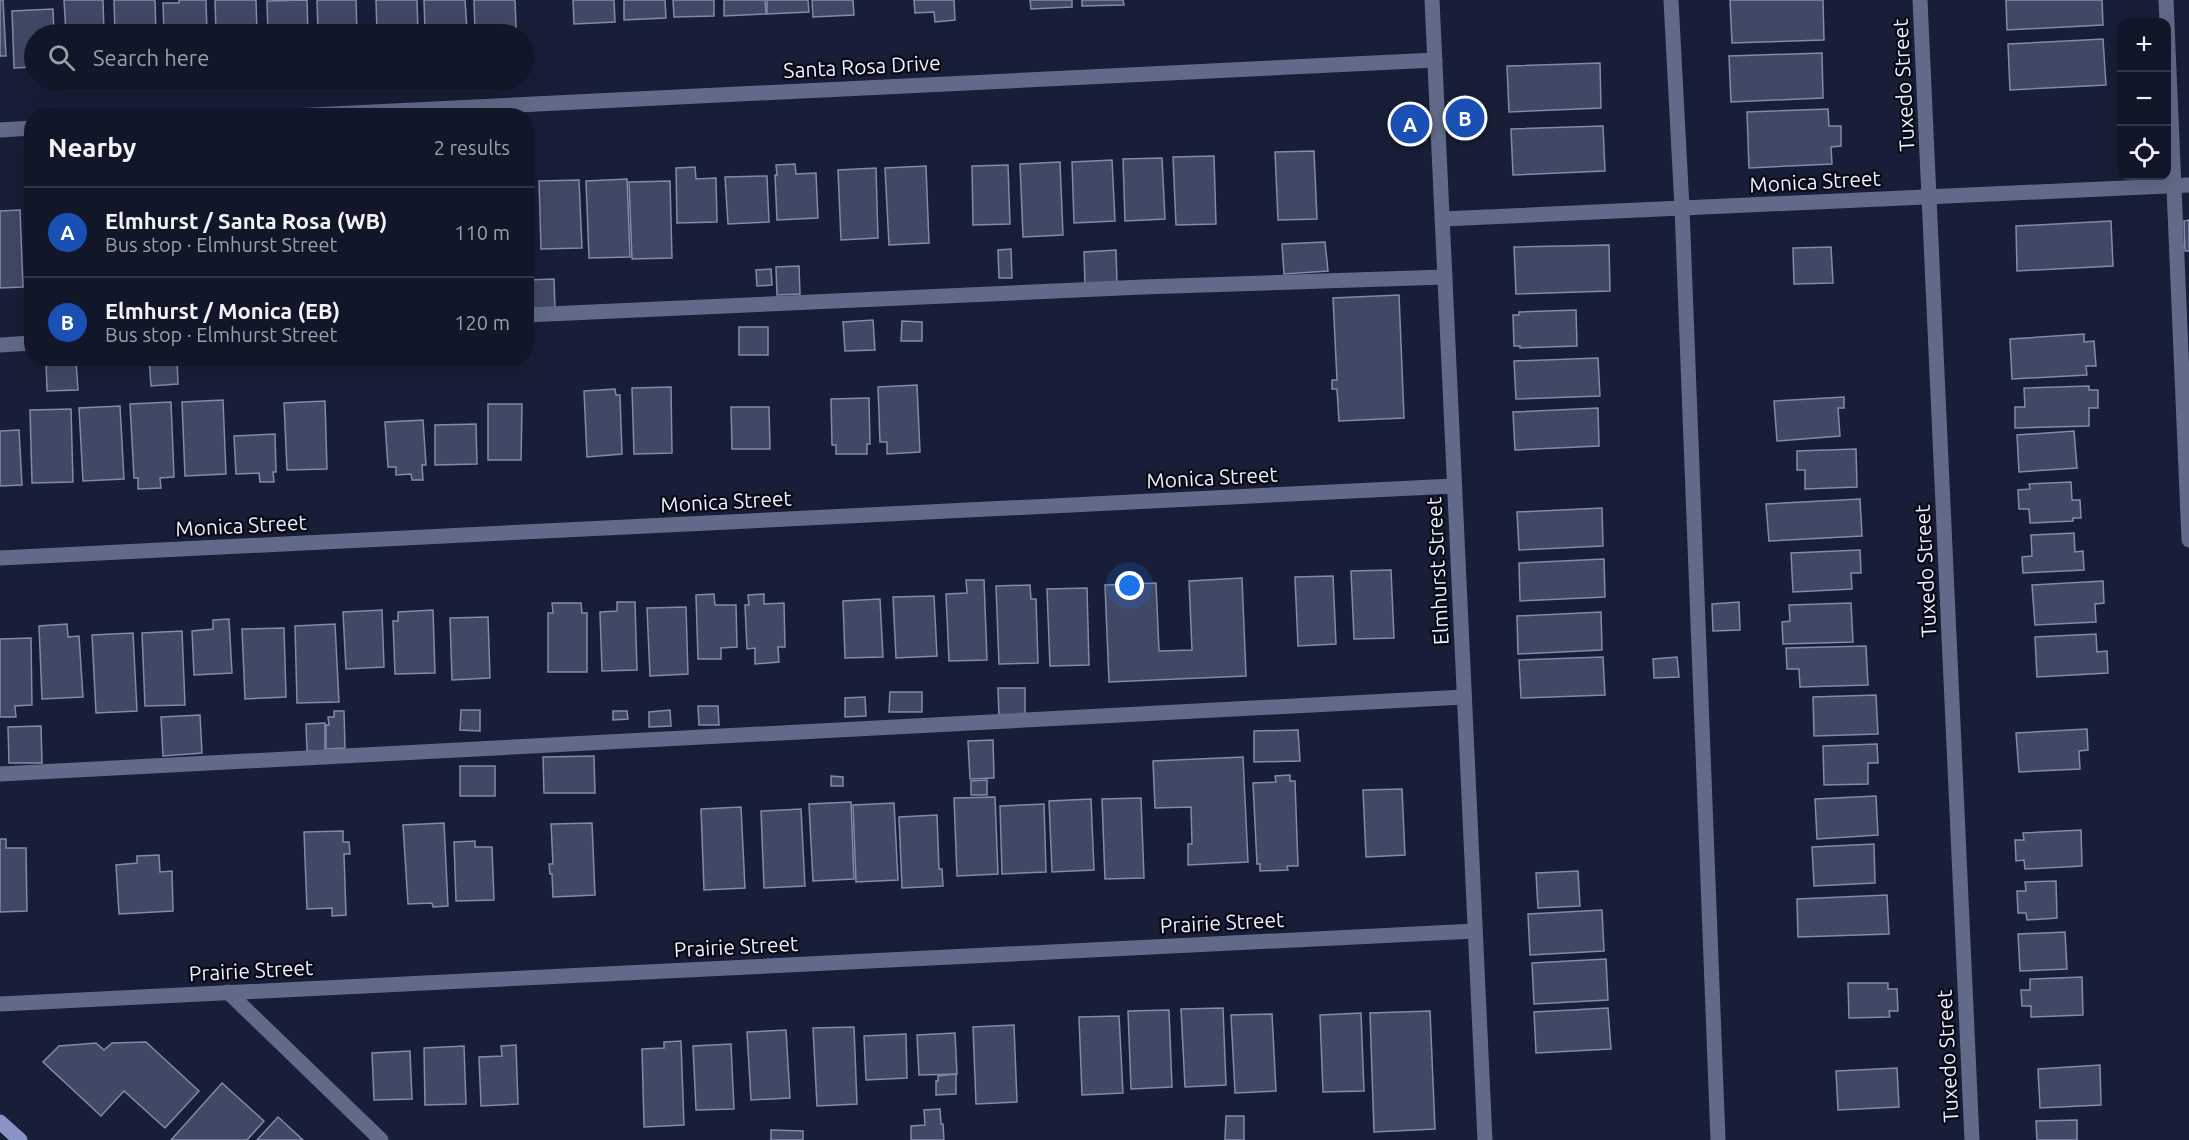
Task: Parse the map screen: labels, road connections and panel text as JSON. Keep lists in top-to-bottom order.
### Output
{
  "streets": {
    "street": [
      "Santa Rosa Drive",
      "Tuxedo Street",
      "Monica Street",
      "Elmhurst Street",
      "Prairie Street"
    ]
  },
  "crossings": [
    ["Santa Rosa Drive", "Elmhurst Street"],
    ["Tuxedo Street", "Monica Street"],
    ["Monica Street", "Elmhurst Street"],
    ["Elmhurst Street", "Prairie Street"]
  ],
  "page": {
    "map_buttons": ["+", "−"],
    "search": "Search here",
    "pins": ["B", "A"],
    "heading": ["Nearby", "2 results"],
    "list": [
      {
        "mark": "A",
        "name": "Elmhurst / Santa Rosa (WB)",
        "note": "Bus stop · Elmhurst Street",
        "value": "110 m"
      },
      {
        "mark": "B",
        "name": "Elmhurst / Monica (EB)",
        "note": "Bus stop · Elmhurst Street",
        "value": "120 m"
      }
    ]
  }
}
